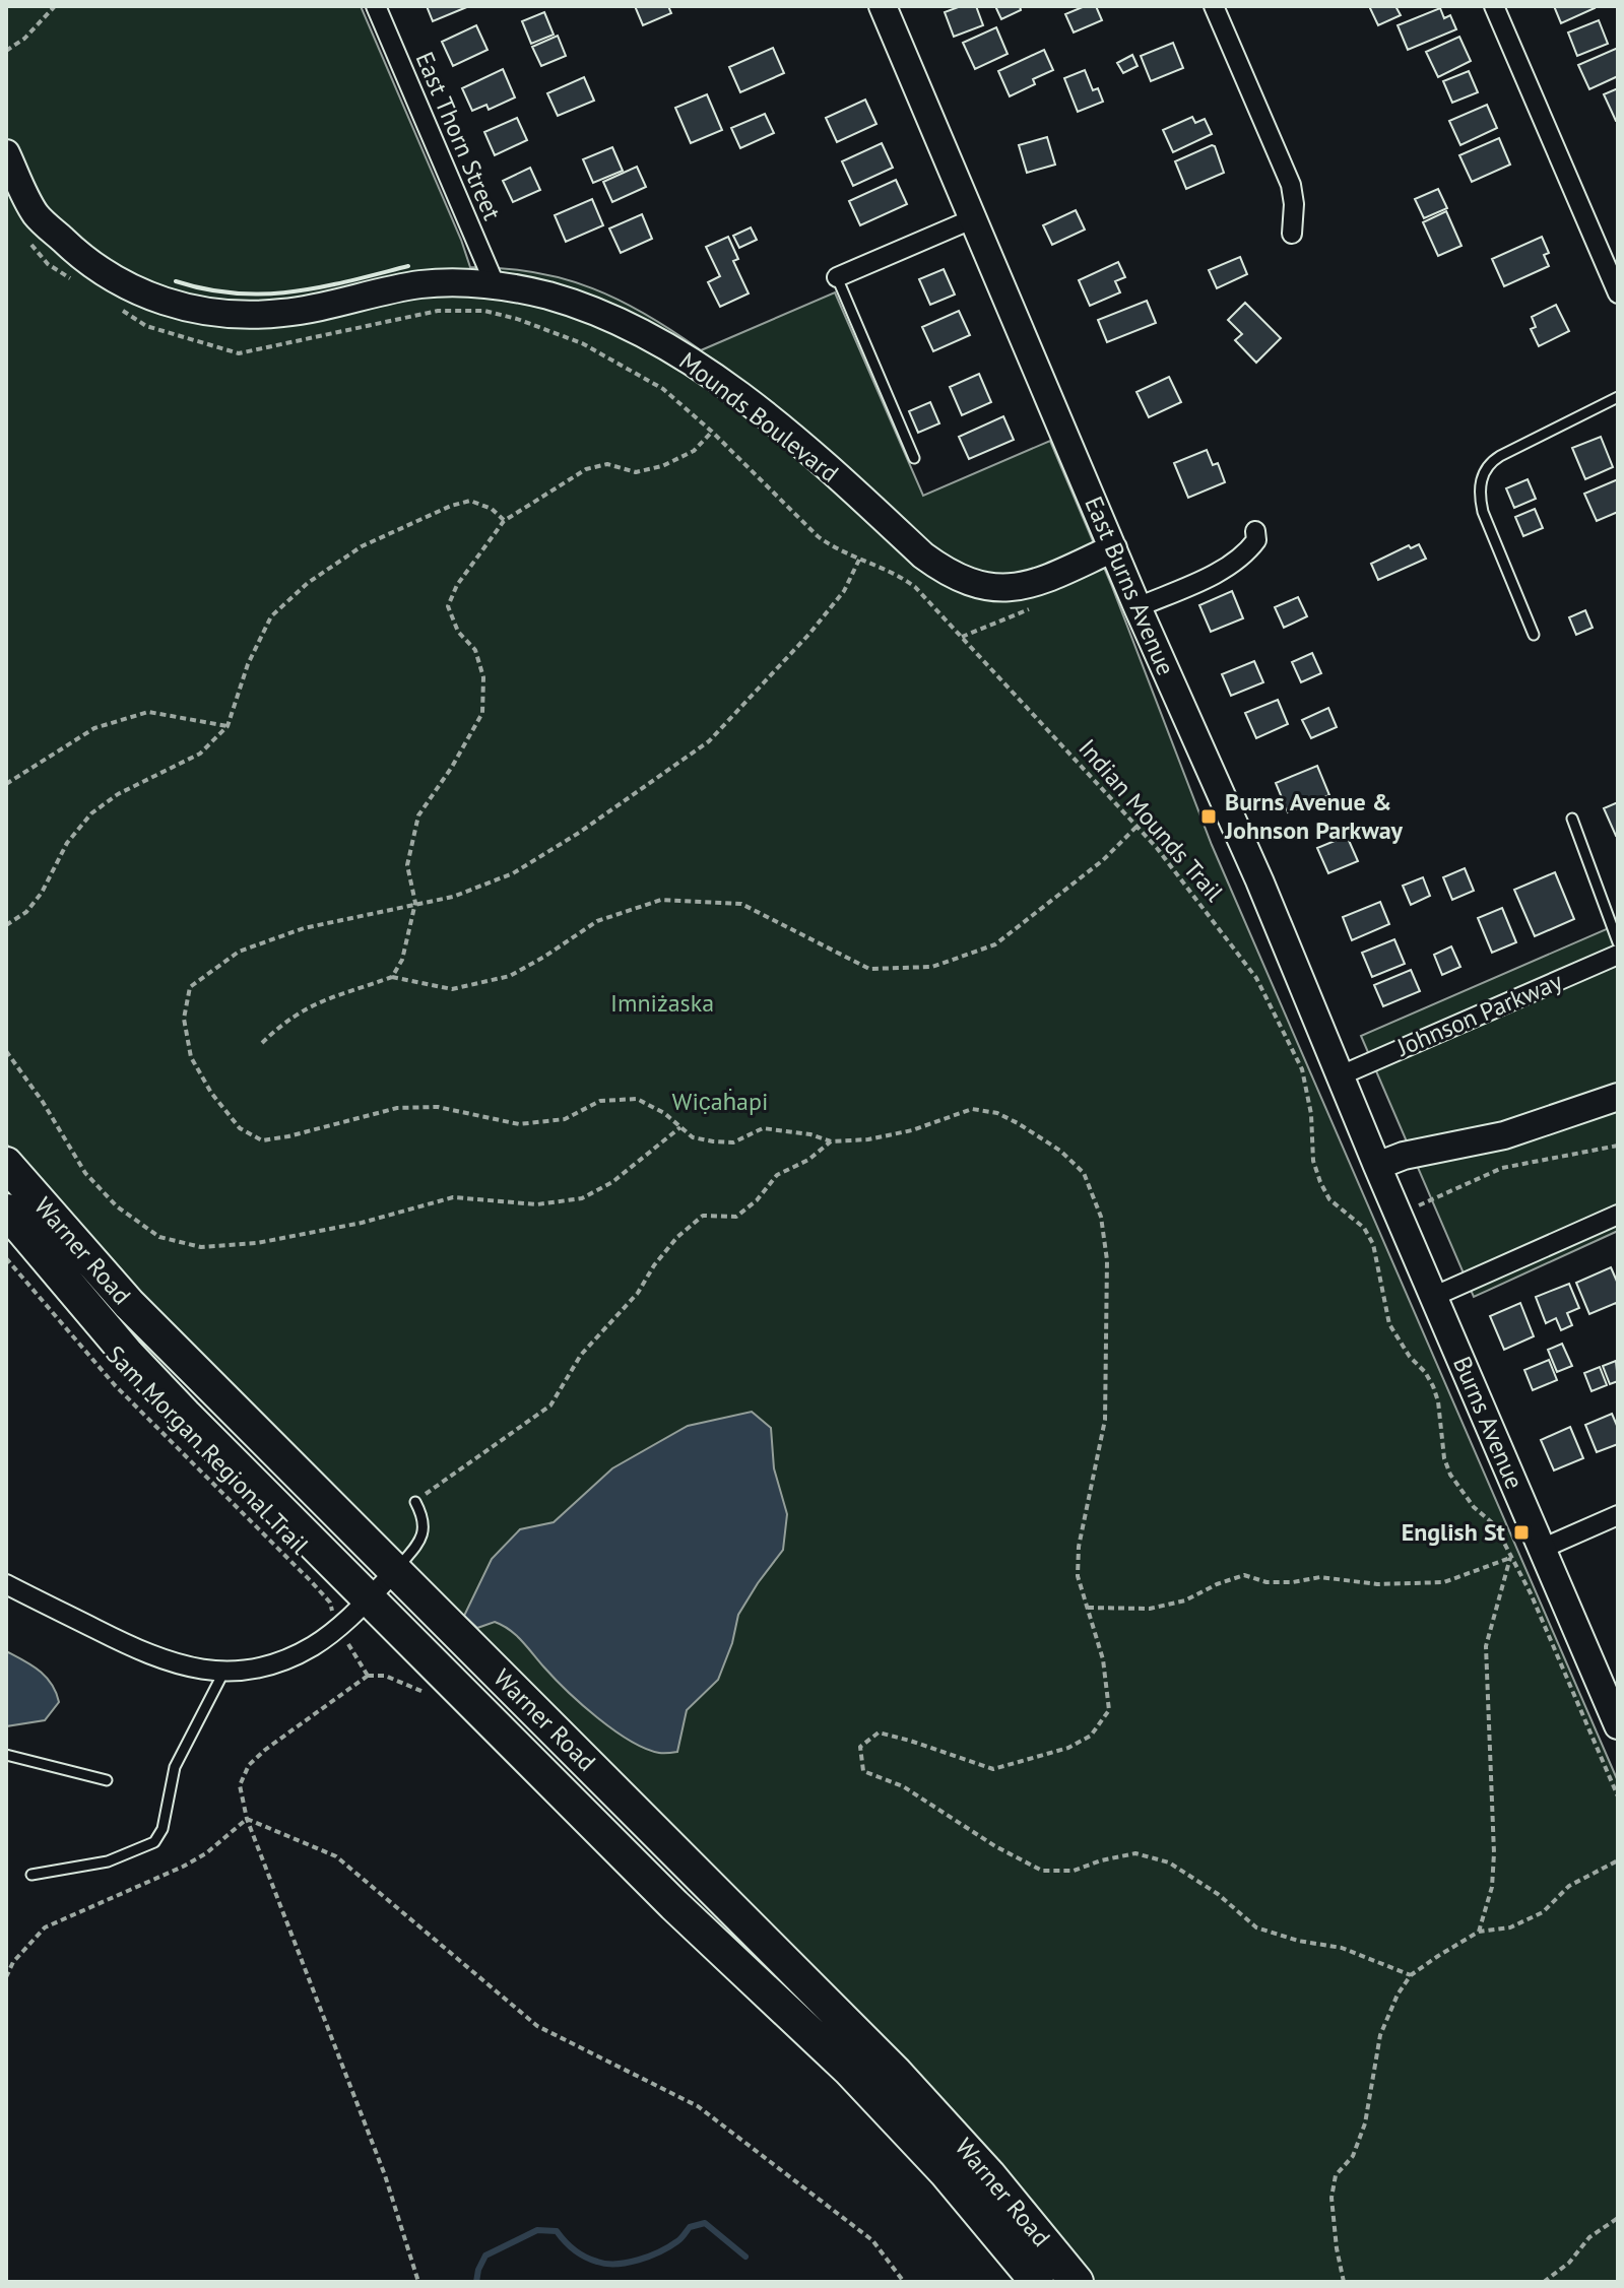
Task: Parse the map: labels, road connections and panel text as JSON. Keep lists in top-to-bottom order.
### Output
{
  "streets": {
    "highway": ["Warner Road"],
    "street": [
      "East Thorn Street",
      "Mounds Boulevard",
      "East Burns Avenue",
      "Johnson Parkway",
      "Burns Avenue"
    ],
    "path": ["Indian Mounds Trail", "Sam Morgan Regional Trail"]
  },
  "crossings": [
    ["East Thorn Street", "Mounds Boulevard"],
    ["Mounds Boulevard", "East Burns Avenue"],
    ["East Burns Avenue", "Johnson Parkway"],
    ["East Burns Avenue", "Burns Avenue"]
  ],
  "parks": ["Imniżaska", "Wic̣aḣapi"],
  "places": {
    "transit": ["Burns Avenue & Johnson Parkway", "English St"]
  }
}
